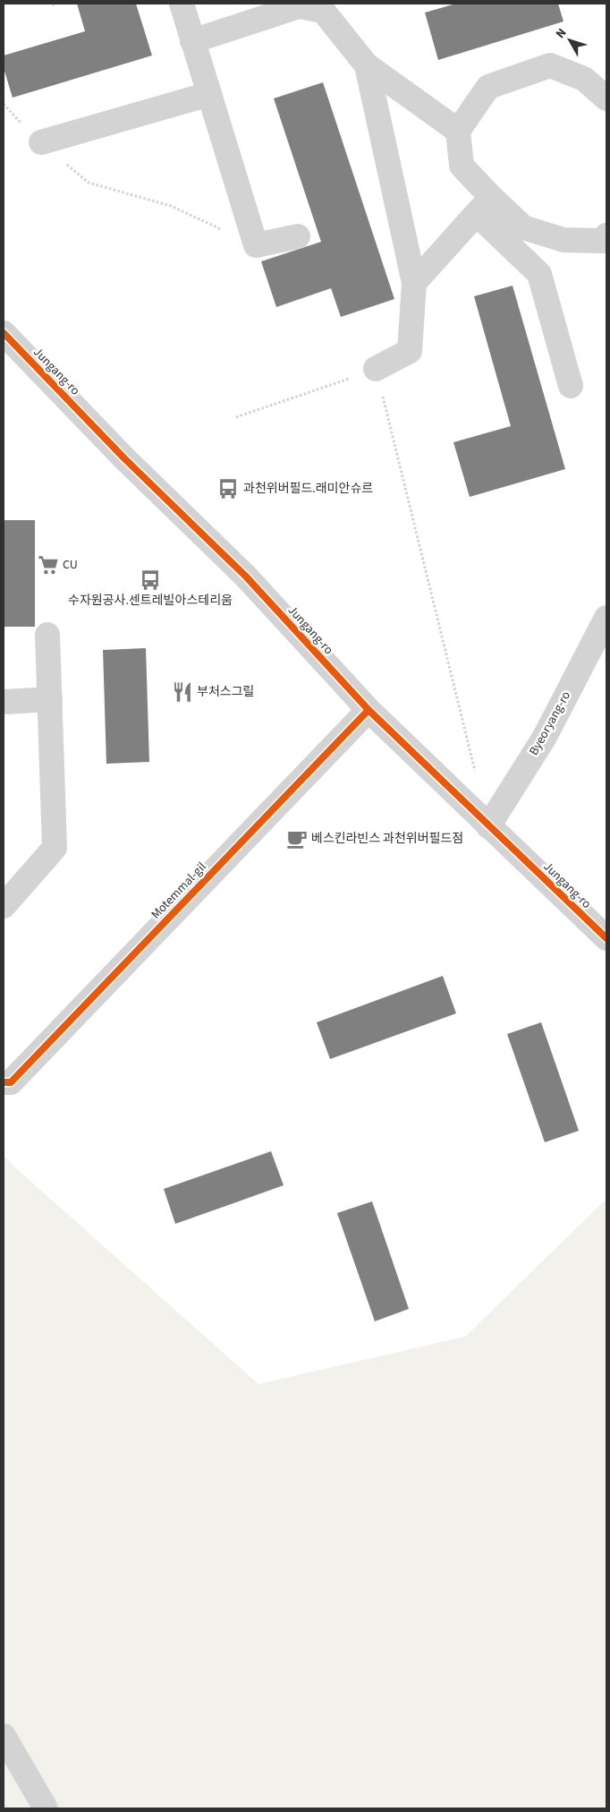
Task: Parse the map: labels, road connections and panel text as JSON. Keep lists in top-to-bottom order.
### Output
{
  "streets": {
    "street": ["Jungang-ro", "Byeoryang-ro", "Motemmal-gil"]
  },
  "crossings": [
    ["Jungang-ro", "Byeoryang-ro"],
    ["Jungang-ro", "Motemmal-gil"]
  ],
  "places": {
    "bus stop": ["과천위버필드.래미안슈르", "수자원공사.센트레빌아스테리움"],
    "supermarket": ["CU"],
    "restaurant": ["부처스그릴"],
    "cafe": ["베스킨라빈스 과천위버필드점"]
  },
  "north": "top left"
}
